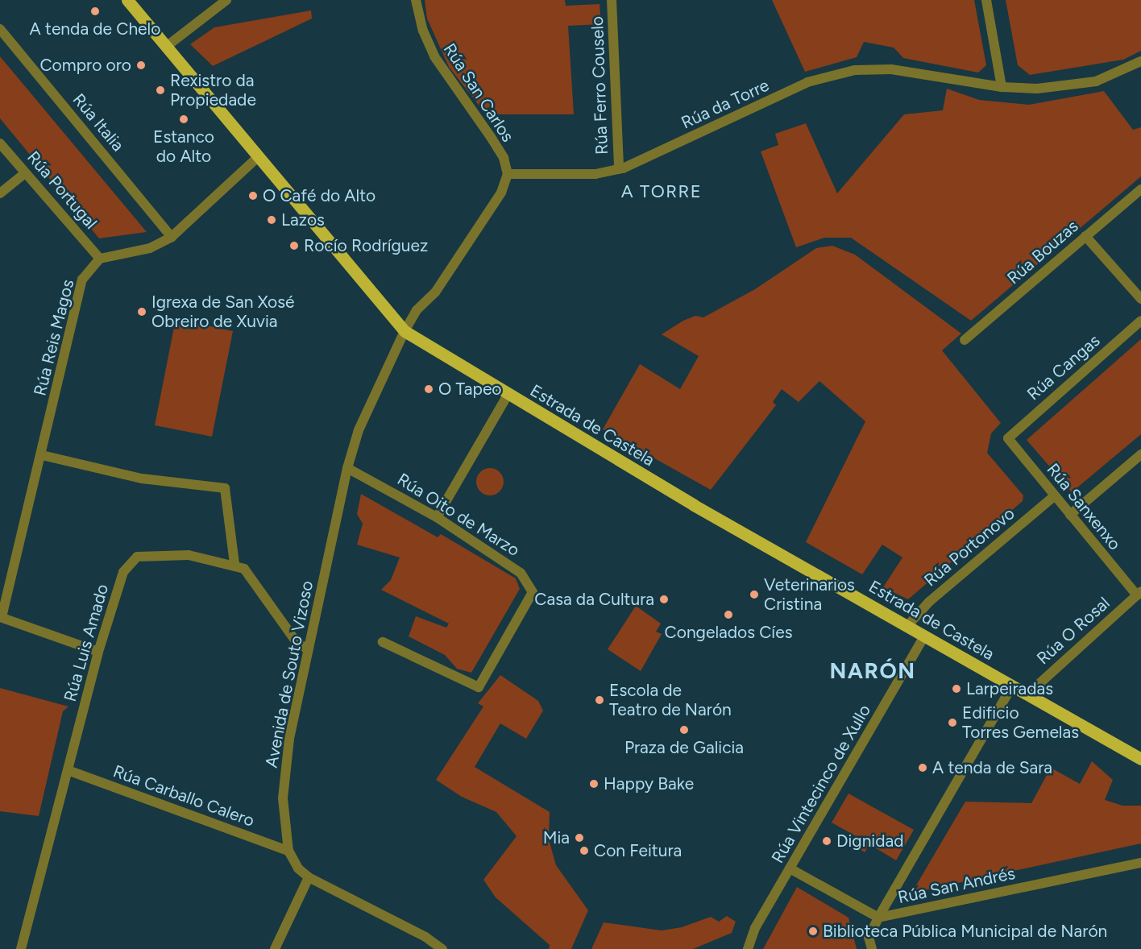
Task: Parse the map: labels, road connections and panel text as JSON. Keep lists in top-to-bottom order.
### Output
{
  "streets": {
    "main road": ["Estrada de Castela"],
    "street": [
      "Rúa Ferro Couselo",
      "Rúa San Carlos",
      "Rúa da Torre",
      "Rúa Italia",
      "Rúa Portugal",
      "Rúa Bouzas",
      "Rúa Reis Magos",
      "Rúa Cangas",
      "Rúa Sanxenxo",
      "Rúa Oito de Marzo",
      "Rúa Portonovo",
      "Rúa O Rosal",
      "Rúa Luis Amado",
      "Avenida de Souto Vizoso",
      "Rúa Vintecinco de Xullo",
      "Rúa Carballo Calero",
      "Rúa San Andrés"
    ]
  },
  "crossings": [
    ["Rúa Ferro Couselo", "Rúa da Torre"],
    ["Rúa San Carlos", "Rúa da Torre"],
    ["Rúa Portugal", "Rúa Reis Magos"],
    ["Rúa Cangas", "Rúa Sanxenxo"],
    ["Estrada de Castela", "Rúa Portonovo"],
    ["Estrada de Castela", "Rúa O Rosal"],
    ["Estrada de Castela", "Avenida de Souto Vizoso"],
    ["Estrada de Castela", "Rúa Vintecinco de Xullo"],
    ["Rúa Sanxenxo", "Rúa Portonovo"],
    ["Rúa Sanxenxo", "Rúa O Rosal"],
    ["Rúa Oito de Marzo", "Avenida de Souto Vizoso"],
    ["Rúa Luis Amado", "Rúa Carballo Calero"],
    ["Avenida de Souto Vizoso", "Rúa Carballo Calero"],
    ["Rúa Vintecinco de Xullo", "Rúa San Andrés"]
  ],
  "districts": ["A TORRE", "NARÓN"],
  "places": [
    "A tenda de Chelo",
    "Compro oro",
    "Rexistro da Propiedade",
    "Estanco do Alto",
    "O Café do Alto",
    "Lazos",
    "Rocío Rodríguez",
    "Igrexa de San Xosé Obreiro de Xuvia",
    "O Tapeo",
    "Veterinarios Cristina",
    "Casa da Cultura",
    "Congelados Cíes",
    "Larpeiradas",
    "Escola de Teatro de Narón",
    "Edificio Torres Gemelas",
    "Praza de Galicia",
    "A tenda de Sara",
    "Happy Bake",
    "Mia",
    "Dignidad",
    "Con Feitura",
    "Biblioteca Pública Municipal de Narón"
  ]
}
